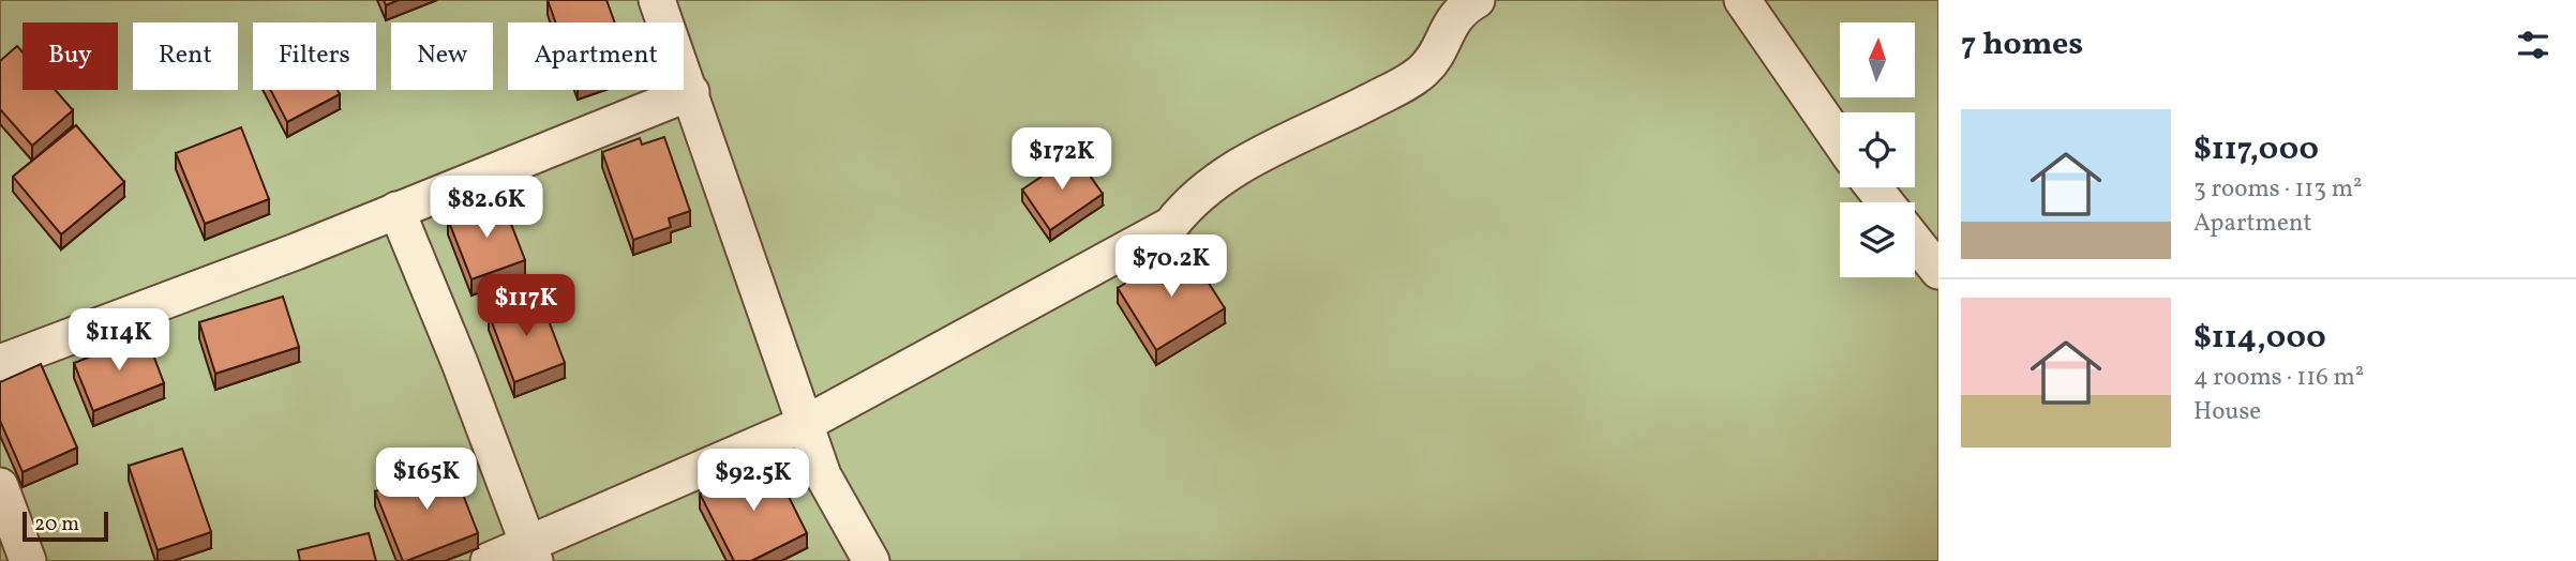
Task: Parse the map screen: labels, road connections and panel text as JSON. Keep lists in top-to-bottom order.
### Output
{
  "scale_bar": "20 m",
  "north": "top",
  "page": {
    "heading": "7 homes",
    "chip": [
      "Buy",
      "Rent",
      "Filters",
      "New",
      "Apartment"
    ],
    "list": [
      {
        "name": "$117,000",
        "note": "3 rooms · 113 m² · Apartment"
      },
      {
        "name": "$114,000",
        "note": "4 rooms · 116 m² · House"
      }
    ],
    "price": [
      "$172K",
      "$82.6K",
      "$70.2K",
      "$117K",
      "$114K",
      "$165K",
      "$92.5K"
    ],
    "scale": "20 m"
  }
}
